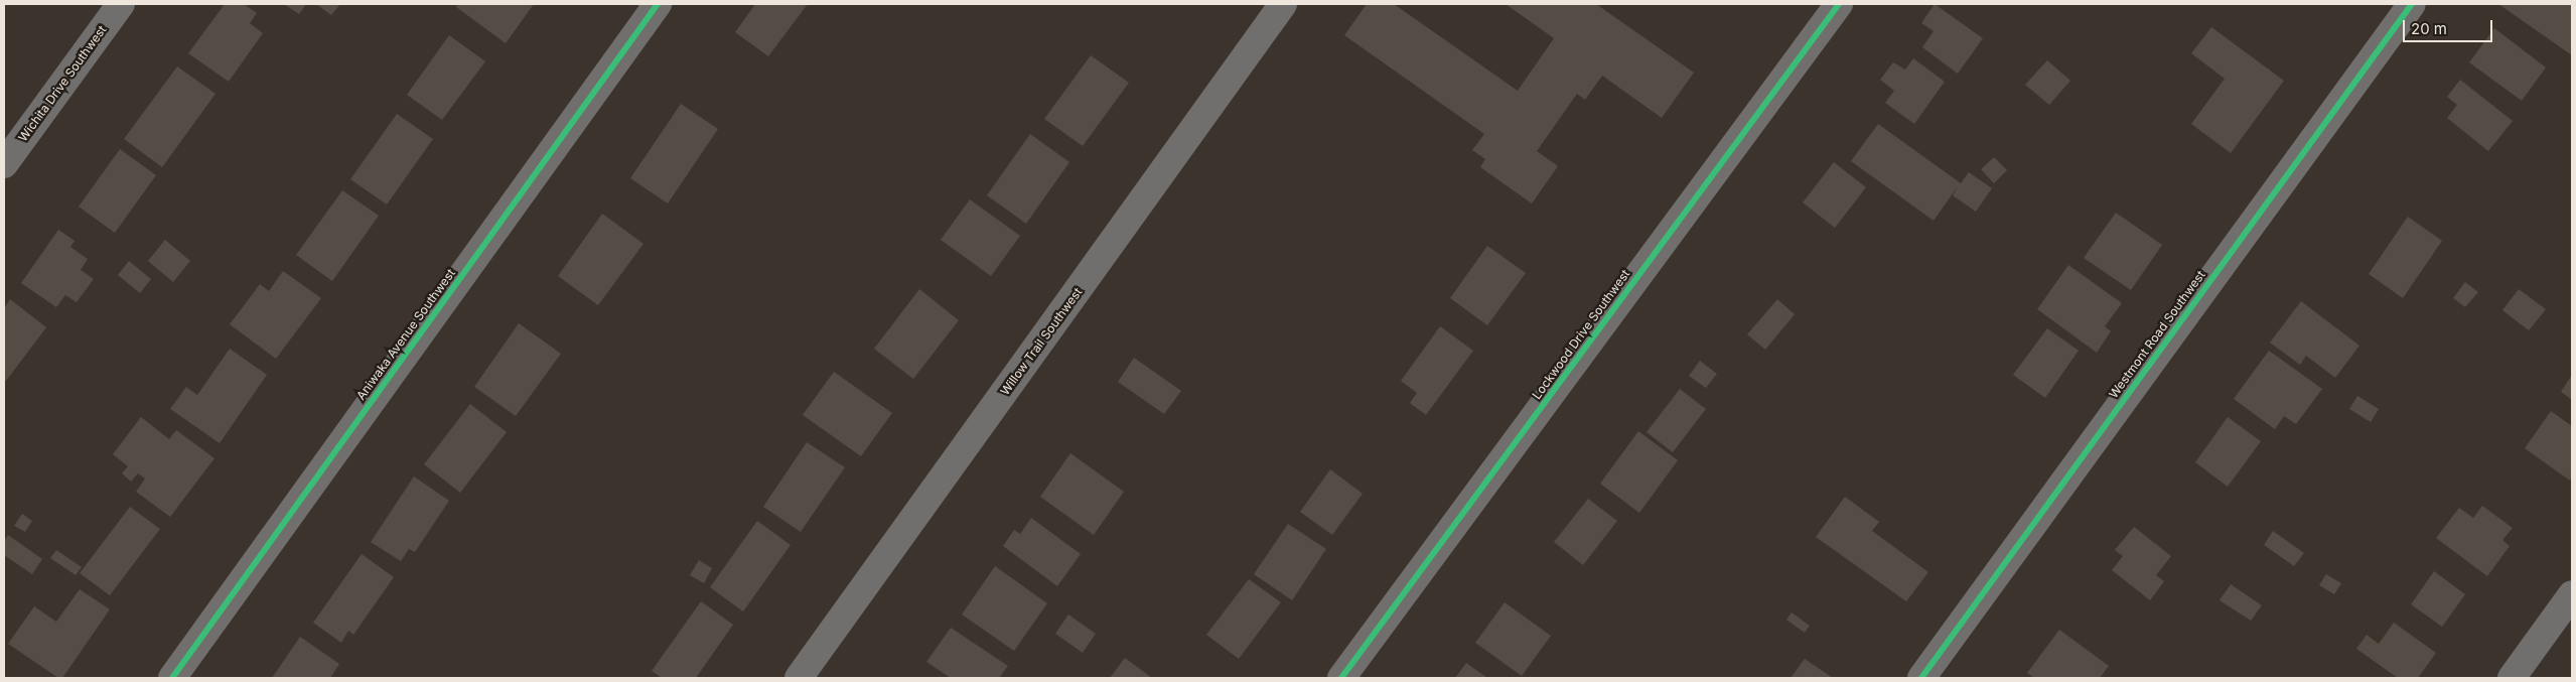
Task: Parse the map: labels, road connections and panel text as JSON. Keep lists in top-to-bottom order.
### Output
{
  "streets": {
    "street": [
      "Wichita Drive Southwest",
      "Aniwaka Avenue Southwest",
      "Lockwood Drive Southwest",
      "Westmont Road Southwest",
      "Willow Trail Southwest"
    ]
  },
  "scale_bar": "20 m"
}
